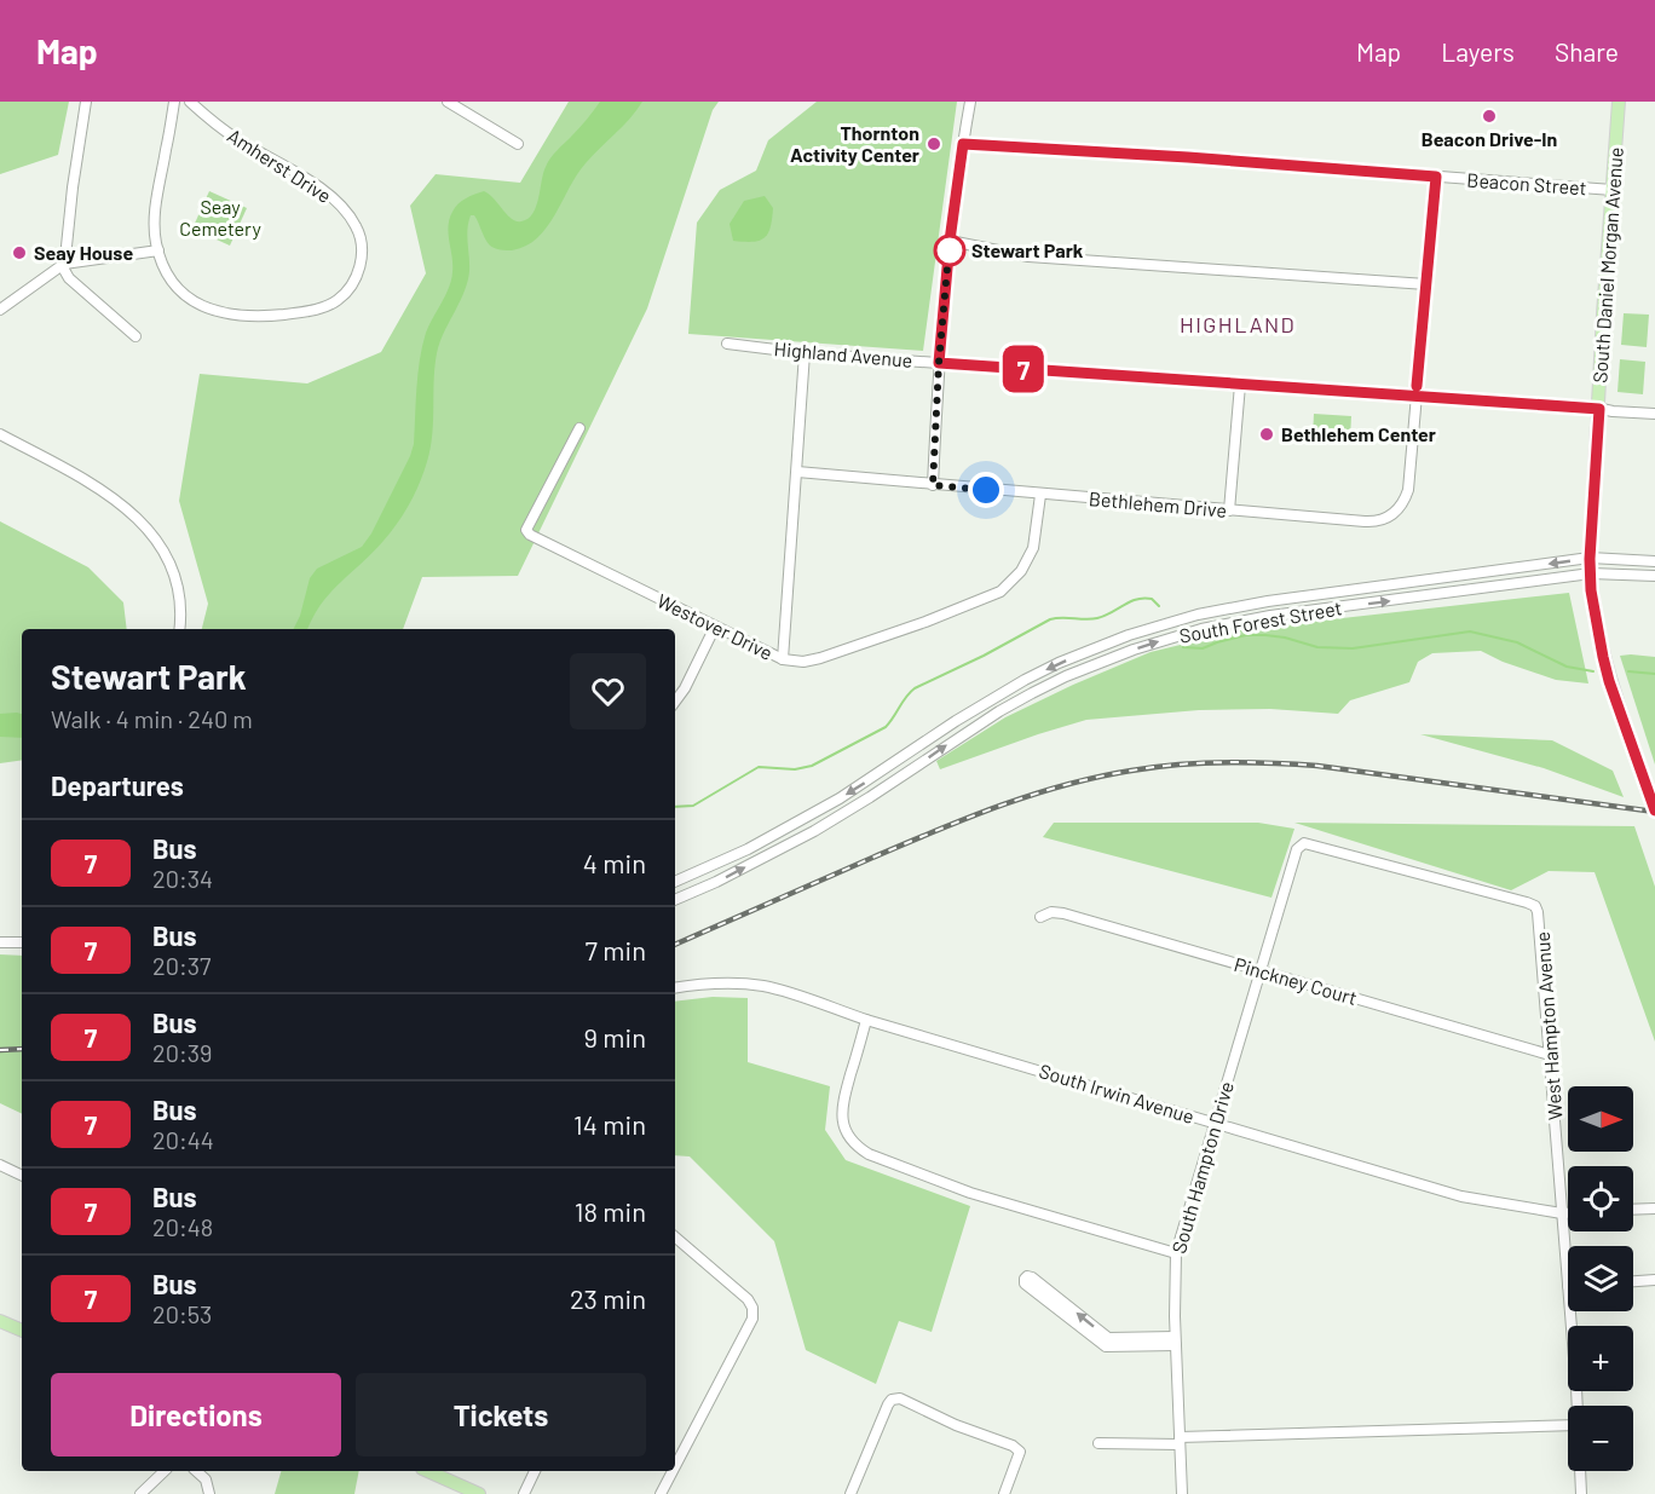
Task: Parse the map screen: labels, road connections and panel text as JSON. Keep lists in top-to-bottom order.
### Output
{
  "streets": {
    "main road": ["South Daniel Morgan Avenue"],
    "street": [
      "Amherst Drive",
      "Beacon Street",
      "Highland Avenue",
      "Bethlehem Drive",
      "South Forest Street",
      "Westover Drive",
      "Pinckney Court",
      "West Hampton Avenue",
      "South Irwin Avenue",
      "South Hampton Drive"
    ]
  },
  "crossings": [
    ["Beacon Street", "South Daniel Morgan Avenue"],
    ["Beacon Street", "Bethlehem Drive"],
    ["South Daniel Morgan Avenue", "Highland Avenue"],
    ["South Daniel Morgan Avenue", "South Forest Street"],
    ["Highland Avenue", "Bethlehem Drive"],
    ["Bethlehem Drive", "Westover Drive"],
    ["Pinckney Court", "West Hampton Avenue"],
    ["Pinckney Court", "South Hampton Drive"],
    ["West Hampton Avenue", "South Irwin Avenue"],
    ["West Hampton Avenue", "South Hampton Drive"],
    ["South Irwin Avenue", "South Hampton Drive"]
  ],
  "districts": ["HIGHLAND"],
  "parks": ["Seay Cemetery"],
  "places": [
    "Beacon Drive-In",
    "Thornton Activity Center",
    "Stewart Park",
    "Seay House",
    "Bethlehem Center"
  ],
  "lines": ["bus line 7"],
  "north": "right",
  "page": {
    "header": "Map",
    "nav": ["Map", "Layers", "Share"],
    "on_map": "7",
    "heading": [
      ["Stewart Park", "Walk · 4 min · 240 m"],
      "Departures"
    ],
    "list": [
      {
        "mark": "7",
        "name": "Bus",
        "note": "20:34",
        "value": "4 min"
      },
      {
        "mark": "7",
        "name": "Bus",
        "note": "20:37",
        "value": "7 min"
      },
      {
        "mark": "7",
        "name": "Bus",
        "note": "20:39",
        "value": "9 min"
      },
      {
        "mark": "7",
        "name": "Bus",
        "note": "20:44",
        "value": "14 min"
      },
      {
        "mark": "7",
        "name": "Bus",
        "note": "20:48",
        "value": "18 min"
      },
      {
        "mark": "7",
        "name": "Bus",
        "note": "20:53",
        "value": "23 min"
      }
    ],
    "map_buttons": ["+", "−"],
    "buttons": ["Directions", "Tickets"]
  }
}
